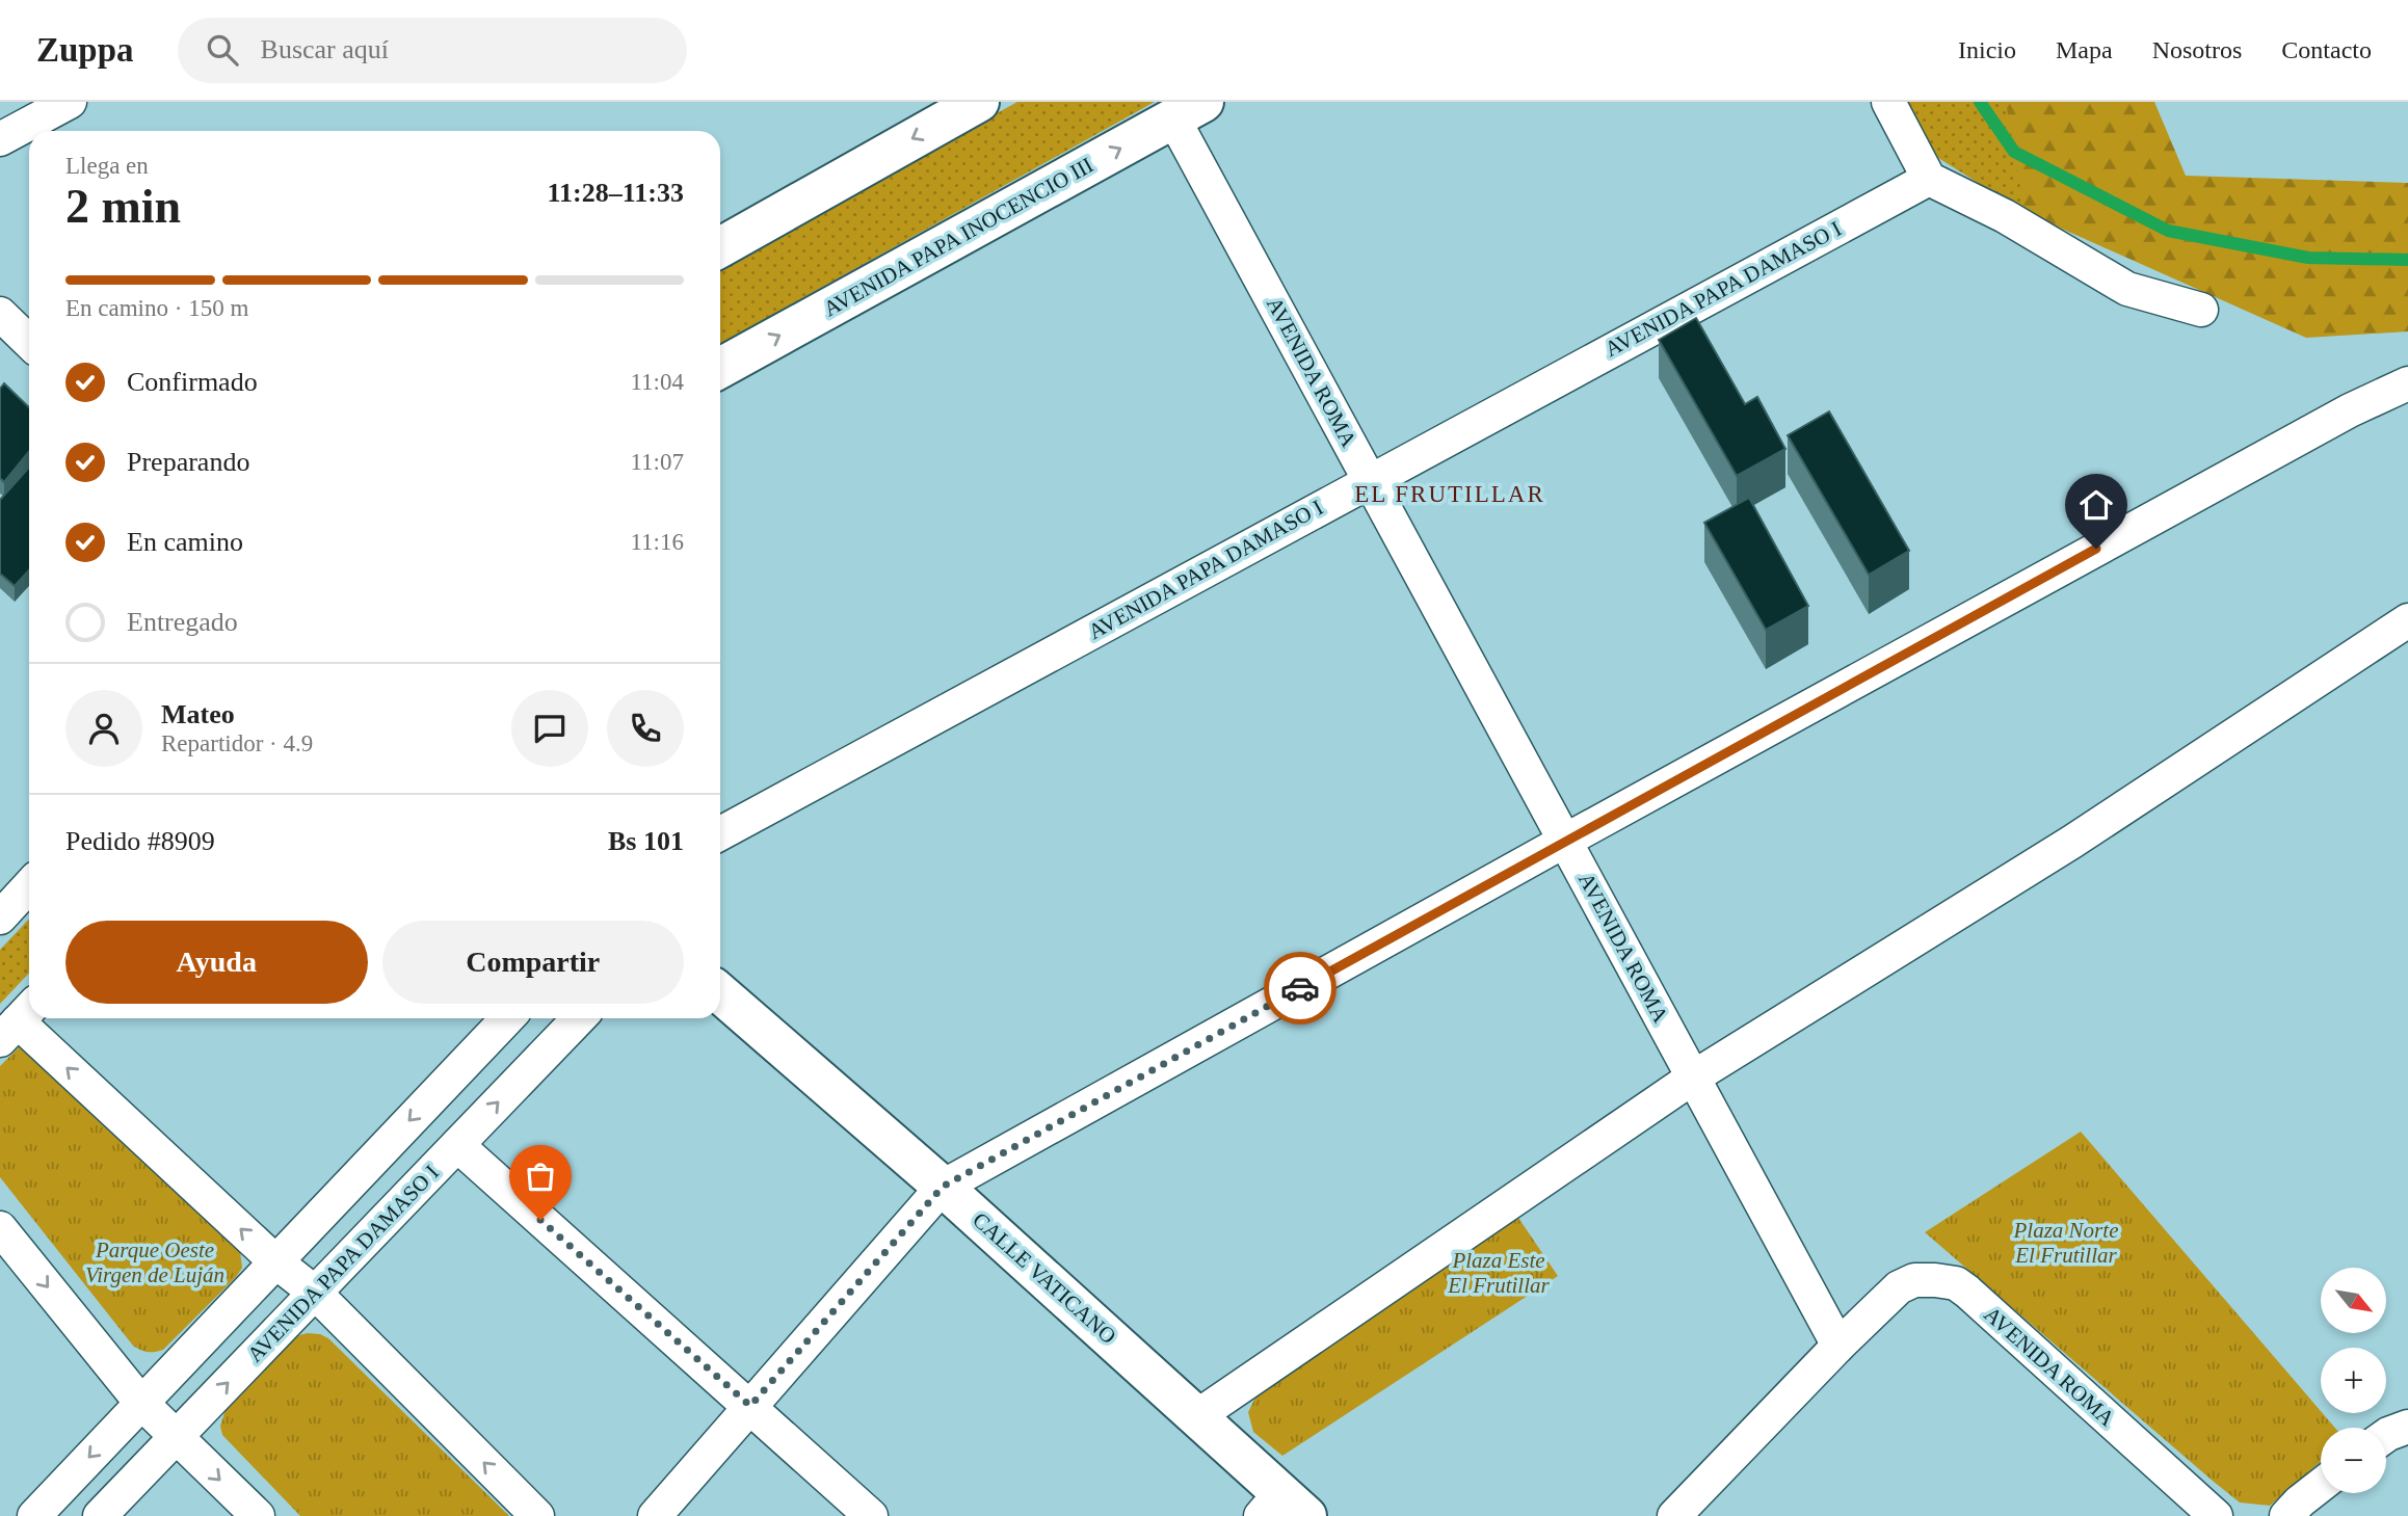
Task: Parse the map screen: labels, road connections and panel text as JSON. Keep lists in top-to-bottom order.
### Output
{
  "streets": {
    "street": [
      "AVENIDA PAPA INOCENCIO III",
      "AVENIDA PAPA DAMASO I",
      "AVENIDA ROMA",
      "CALLE VATICANO"
    ]
  },
  "crossings": [
    ["AVENIDA PAPA INOCENCIO III", "AVENIDA ROMA"],
    ["AVENIDA PAPA DAMASO I", "AVENIDA ROMA"]
  ],
  "districts": ["EL FRUTILLAR"],
  "parks": ["Plaza Norte El Frutillar", "Parque Oeste Virgen de Luján", "Plaza Este El Frutillar"],
  "north": "bottom right",
  "page": {
    "header": "Zuppa",
    "search": "Buscar aquí",
    "nav": [
      "Inicio",
      "Mapa",
      "Nosotros",
      "Contacto"
    ],
    "heading": ["2 min", "Llega en", "11:28–11:33"],
    "panel": [
      "Mateo",
      "Repartidor · 4.9",
      "Pedido #8909",
      "Bs 101"
    ],
    "bar": "En camino · 150 m",
    "list": [
      ["Confirmado", "11:04"],
      ["Preparando", "11:07"],
      ["En camino", "11:16"],
      "Entregado"
    ],
    "buttons": ["Ayuda", "Compartir"],
    "map_buttons": ["+", "−"]
  }
}
